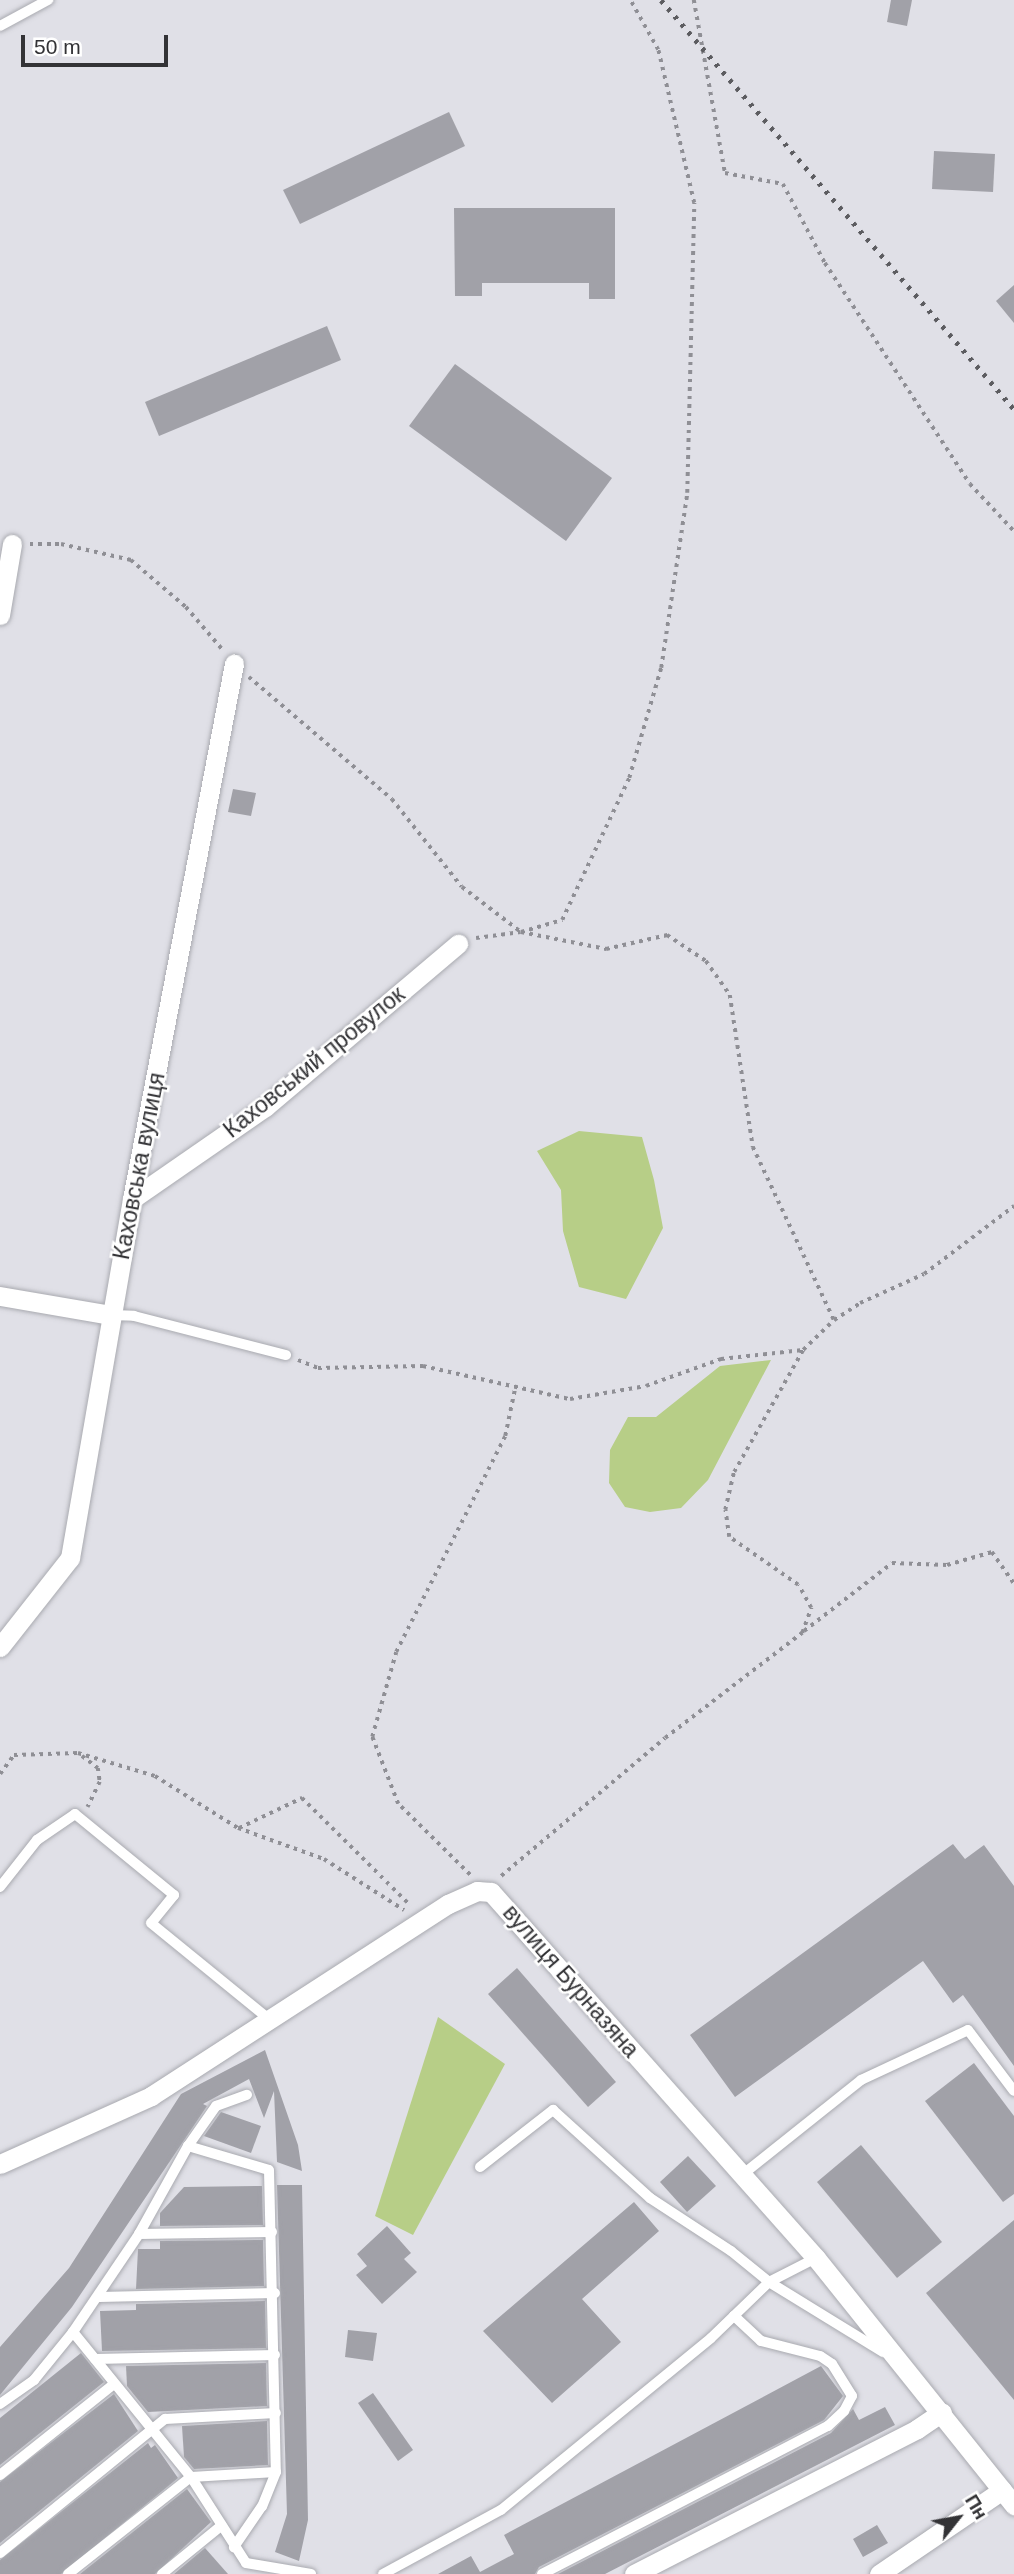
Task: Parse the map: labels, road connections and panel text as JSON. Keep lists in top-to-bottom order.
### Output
{
  "streets": {
    "street": ["Каховський провулок", "Каховська вулиця", "вулиця Бурназяна"]
  },
  "crossings": [
    ["Каховський провулок", "Каховська вулиця"]
  ],
  "scale_bar": "50 m",
  "north": "top right"
}
